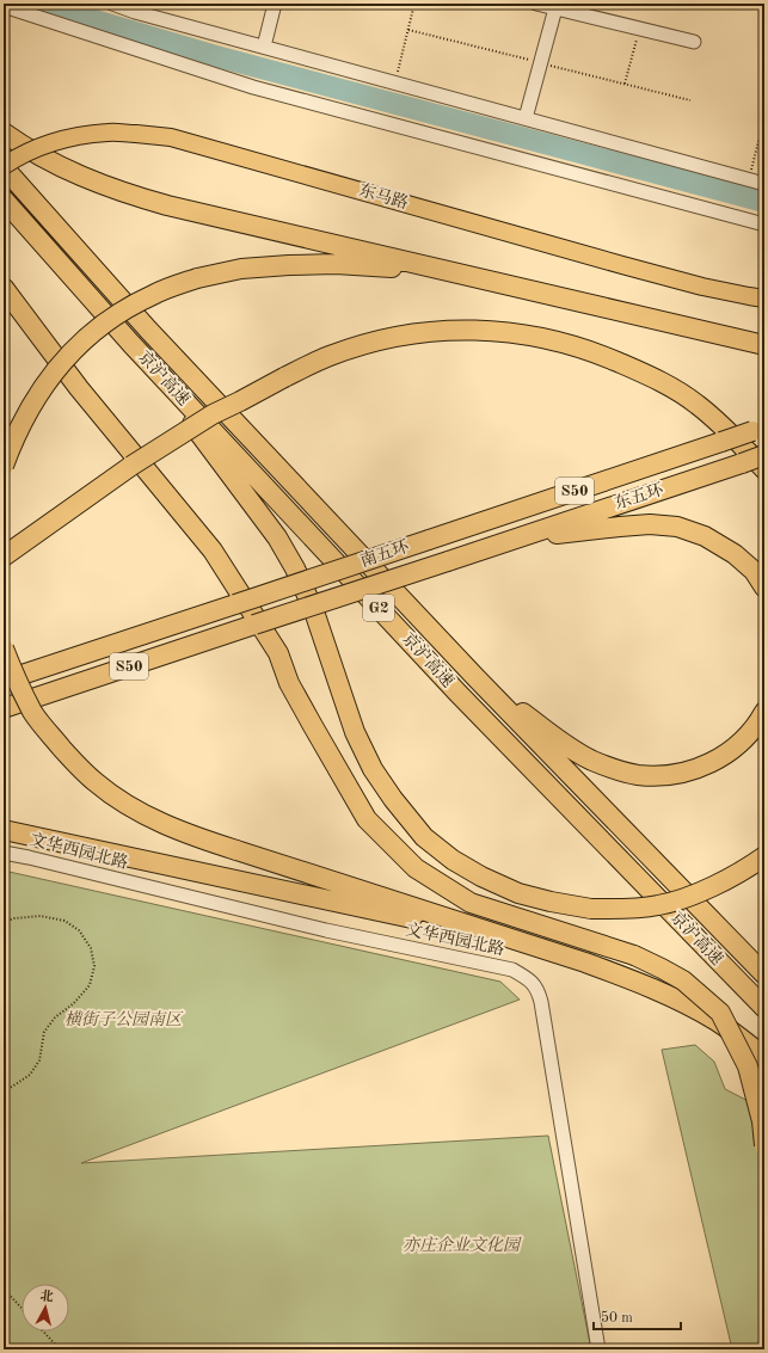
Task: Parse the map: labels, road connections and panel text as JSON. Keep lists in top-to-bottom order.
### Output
{
  "streets": {
    "highway": [
      "京沪高速",
      "S50",
      "东五环",
      "南五环",
      "G2"
    ],
    "main road": ["东马路"],
    "street": ["文华西园北路"]
  },
  "crossings": [
    ["东马路", "京沪高速"],
    ["东五环", "南五环"]
  ],
  "parks": ["横街子公园南区", "亦庄企业文化园"],
  "scale_bar": "50 m",
  "north": "top"
}
